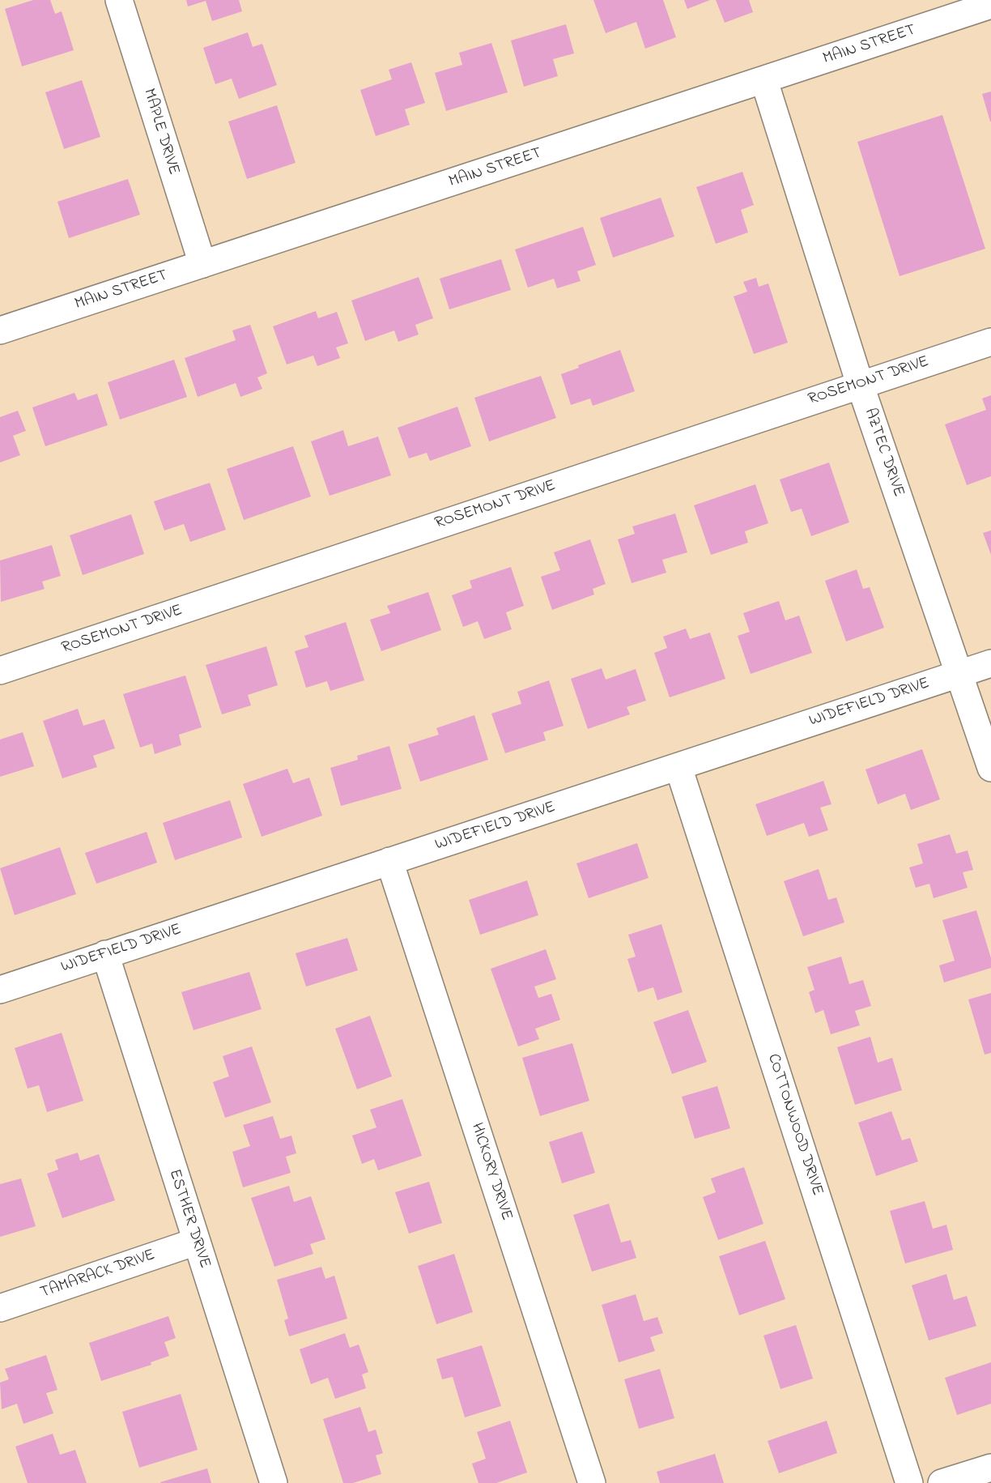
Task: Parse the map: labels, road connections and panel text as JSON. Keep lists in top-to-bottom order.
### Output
{
  "streets": {
    "street": [
      "MAIN STREET",
      "MAPLE DRIVE",
      "ROSEMONT DRIVE",
      "AZTEC DRIVE",
      "WIDEFIELD DRIVE",
      "COTTONWOOD DRIVE",
      "HICKORY DRIVE",
      "ESTHER DRIVE",
      "TAMARACK DRIVE"
    ]
  },
  "crossings": [
    ["MAIN STREET", "MAPLE DRIVE"],
    ["MAIN STREET", "AZTEC DRIVE"],
    ["ROSEMONT DRIVE", "AZTEC DRIVE"],
    ["AZTEC DRIVE", "WIDEFIELD DRIVE"],
    ["WIDEFIELD DRIVE", "COTTONWOOD DRIVE"],
    ["WIDEFIELD DRIVE", "HICKORY DRIVE"],
    ["WIDEFIELD DRIVE", "ESTHER DRIVE"],
    ["ESTHER DRIVE", "TAMARACK DRIVE"]
  ]
}
